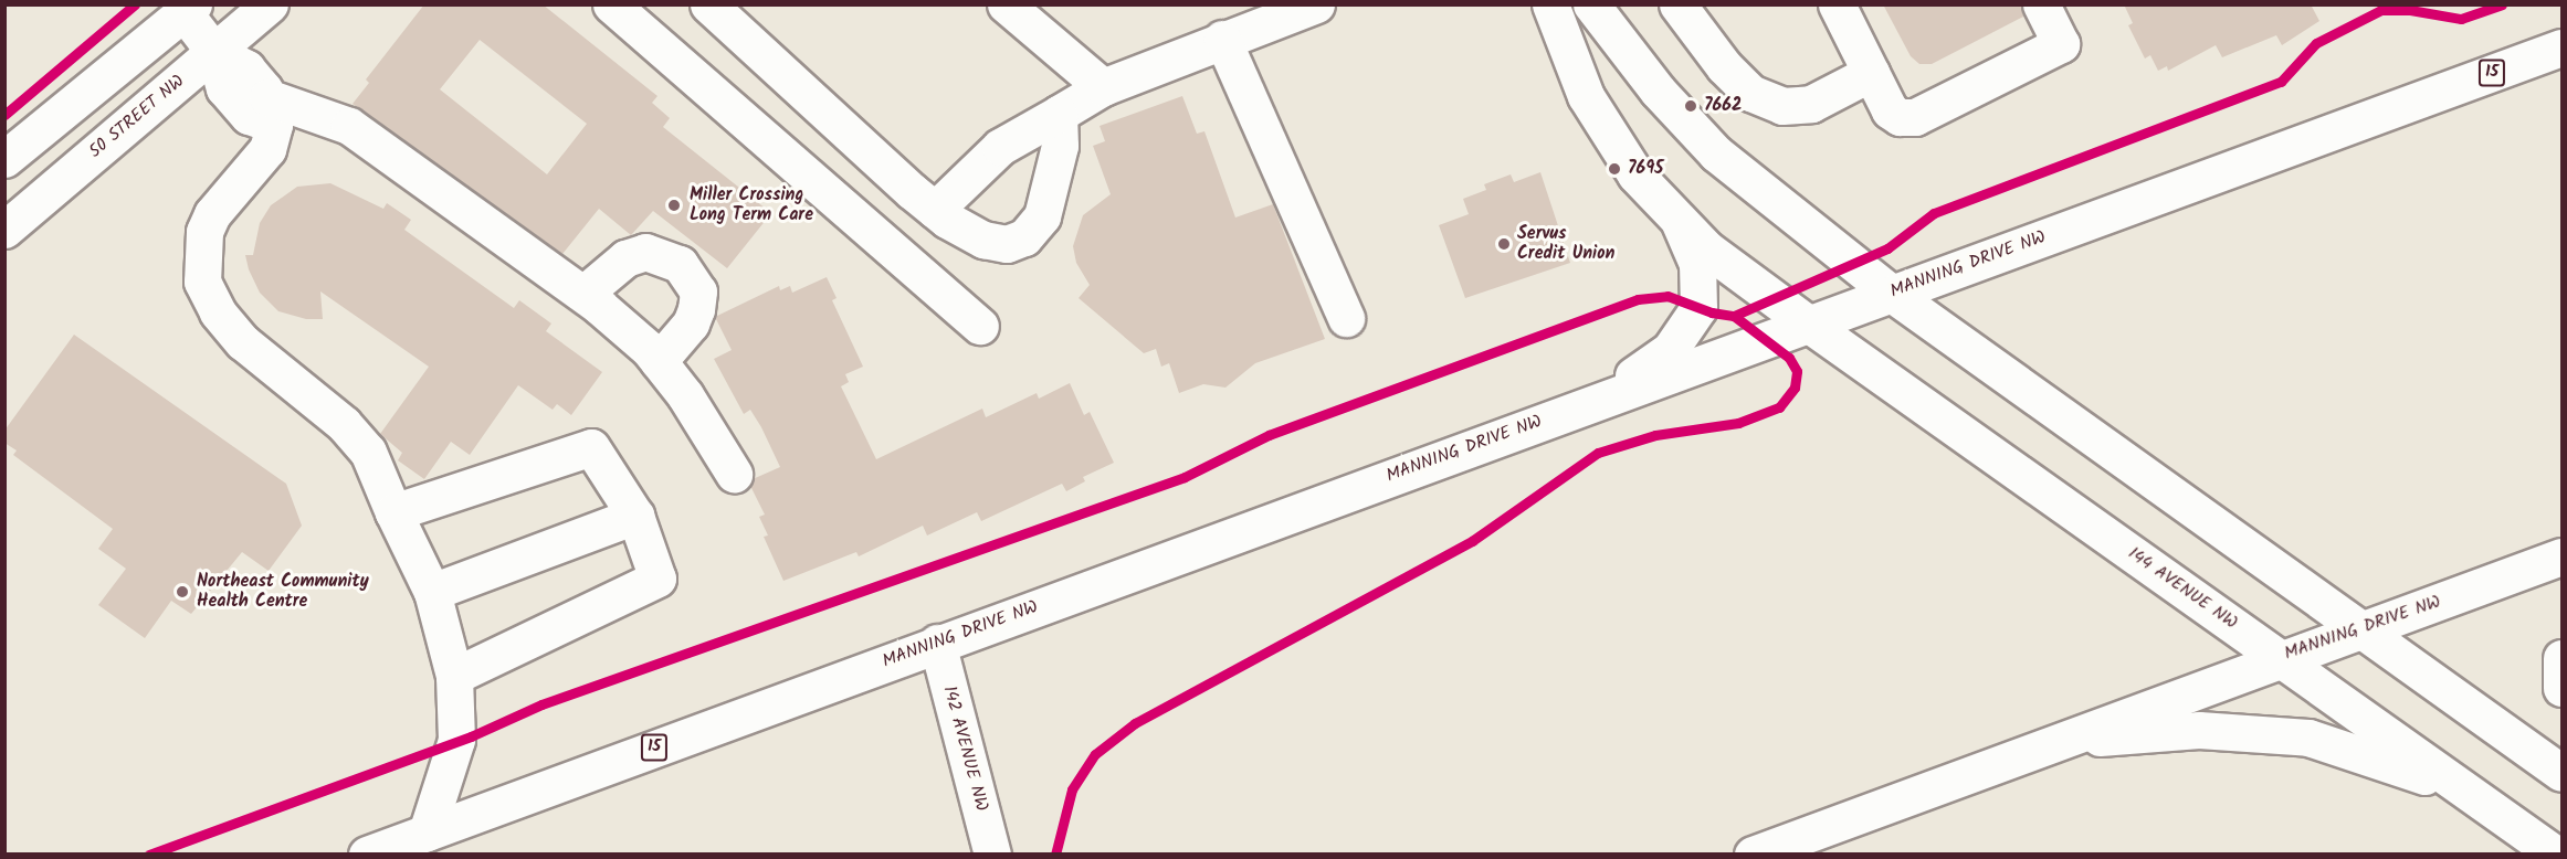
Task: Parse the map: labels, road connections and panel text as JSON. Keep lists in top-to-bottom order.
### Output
{
  "streets": {
    "main road": [
      "15",
      "50 STREET NW",
      "MANNING DRIVE NW",
      "144 AVENUE NW",
      "142 AVENUE NW"
    ]
  },
  "crossings": [
    ["MANNING DRIVE NW", "144 AVENUE NW"],
    ["MANNING DRIVE NW", "142 AVENUE NW"]
  ],
  "places": [
    "7662",
    "7695",
    "Miller Crossing Long Term Care",
    "Servus Credit Union",
    "Northeast Community Health Centre"
  ]
}
